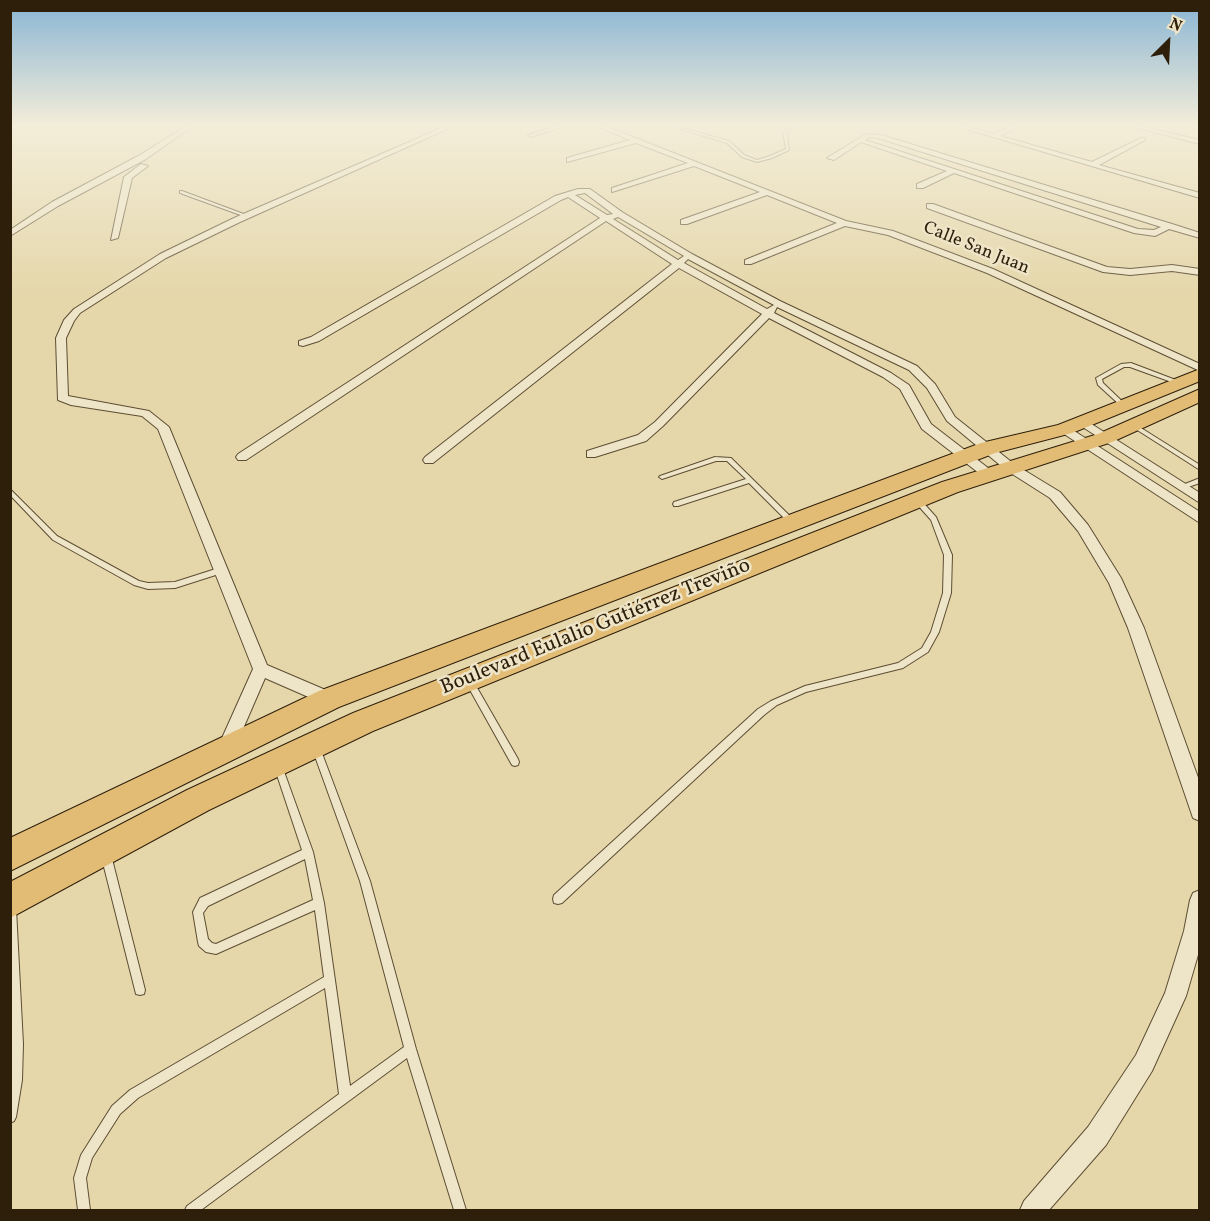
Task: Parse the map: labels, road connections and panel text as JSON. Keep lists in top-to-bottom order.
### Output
{
  "streets": {
    "main road": ["Boulevard Eulalio Gutiérrez Treviño"],
    "street": ["Calle San Juan"]
  },
  "north": "top right"
}
